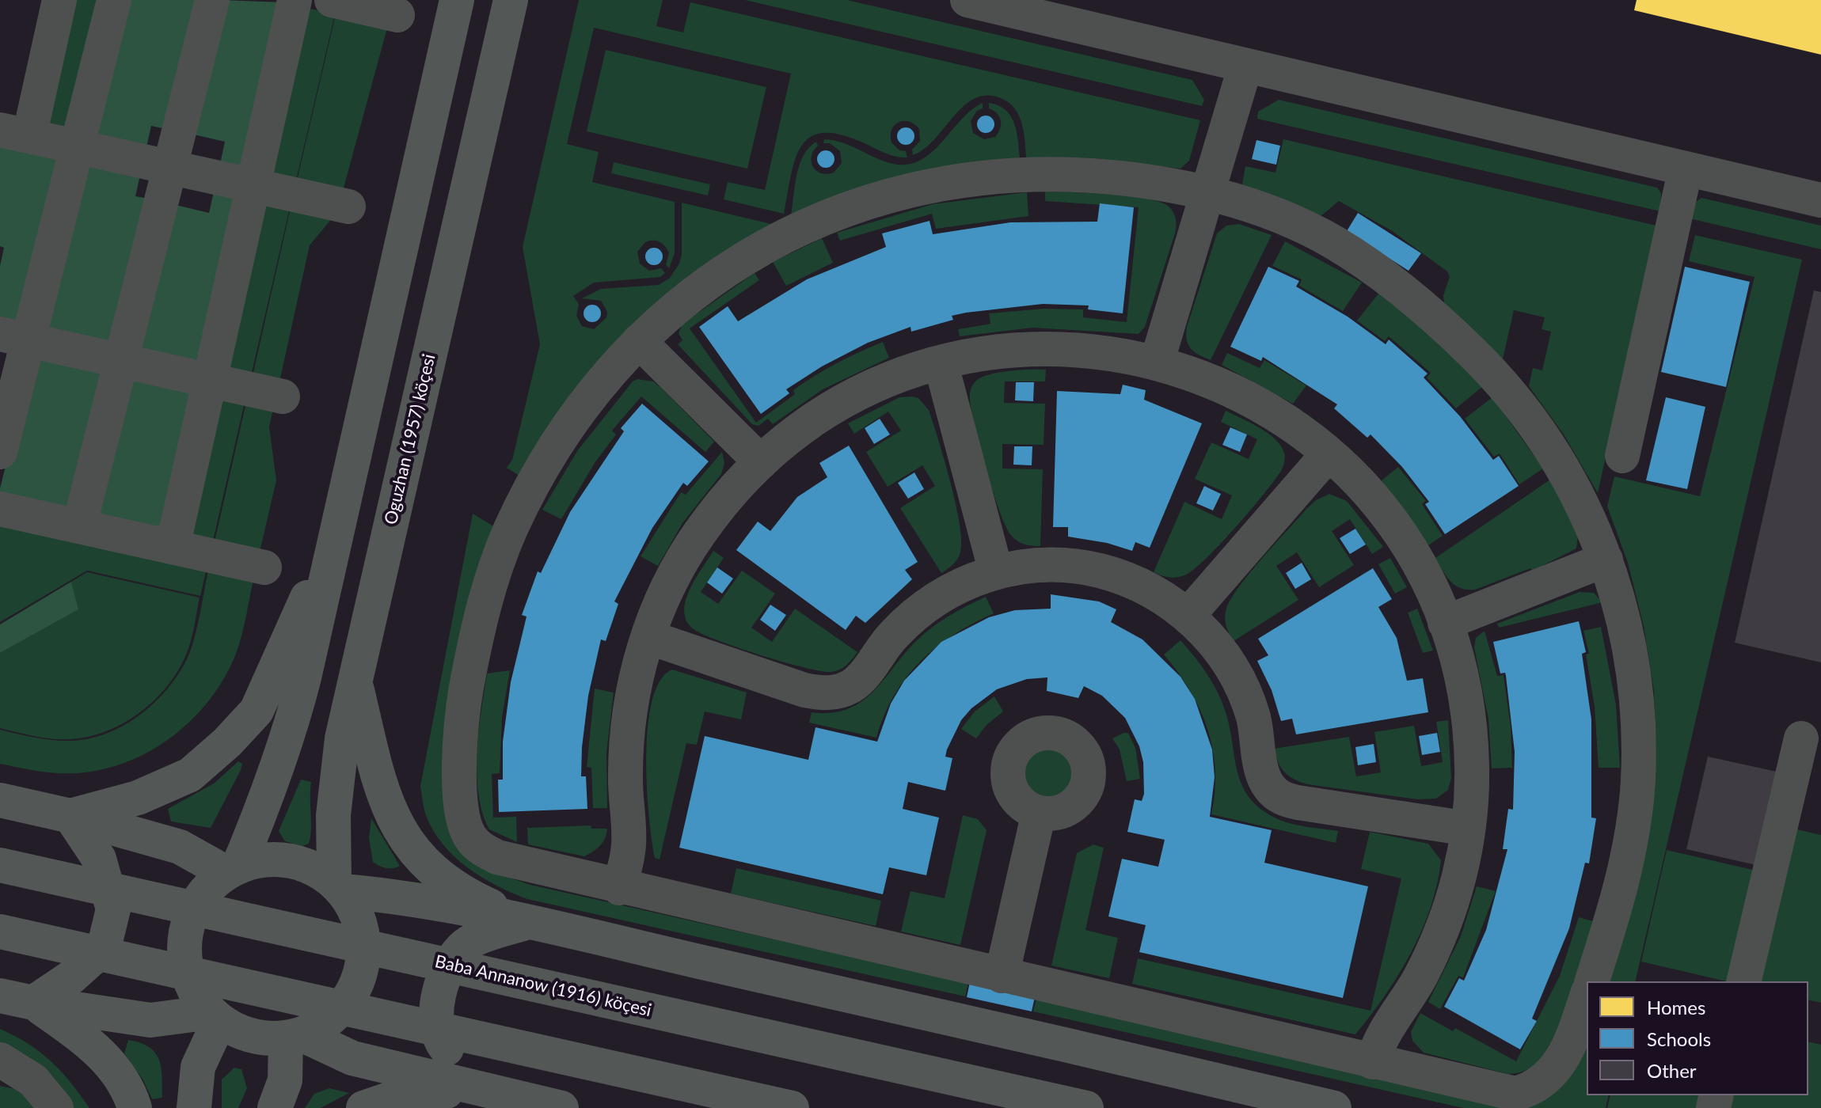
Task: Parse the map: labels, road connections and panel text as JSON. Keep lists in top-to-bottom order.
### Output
{
  "streets": {
    "main road": ["Oguzhan (1957) köçesi", "Baba Annanow (1916) köçesi"]
  },
  "legend": ["Homes", "Schools", "Other"]
}
